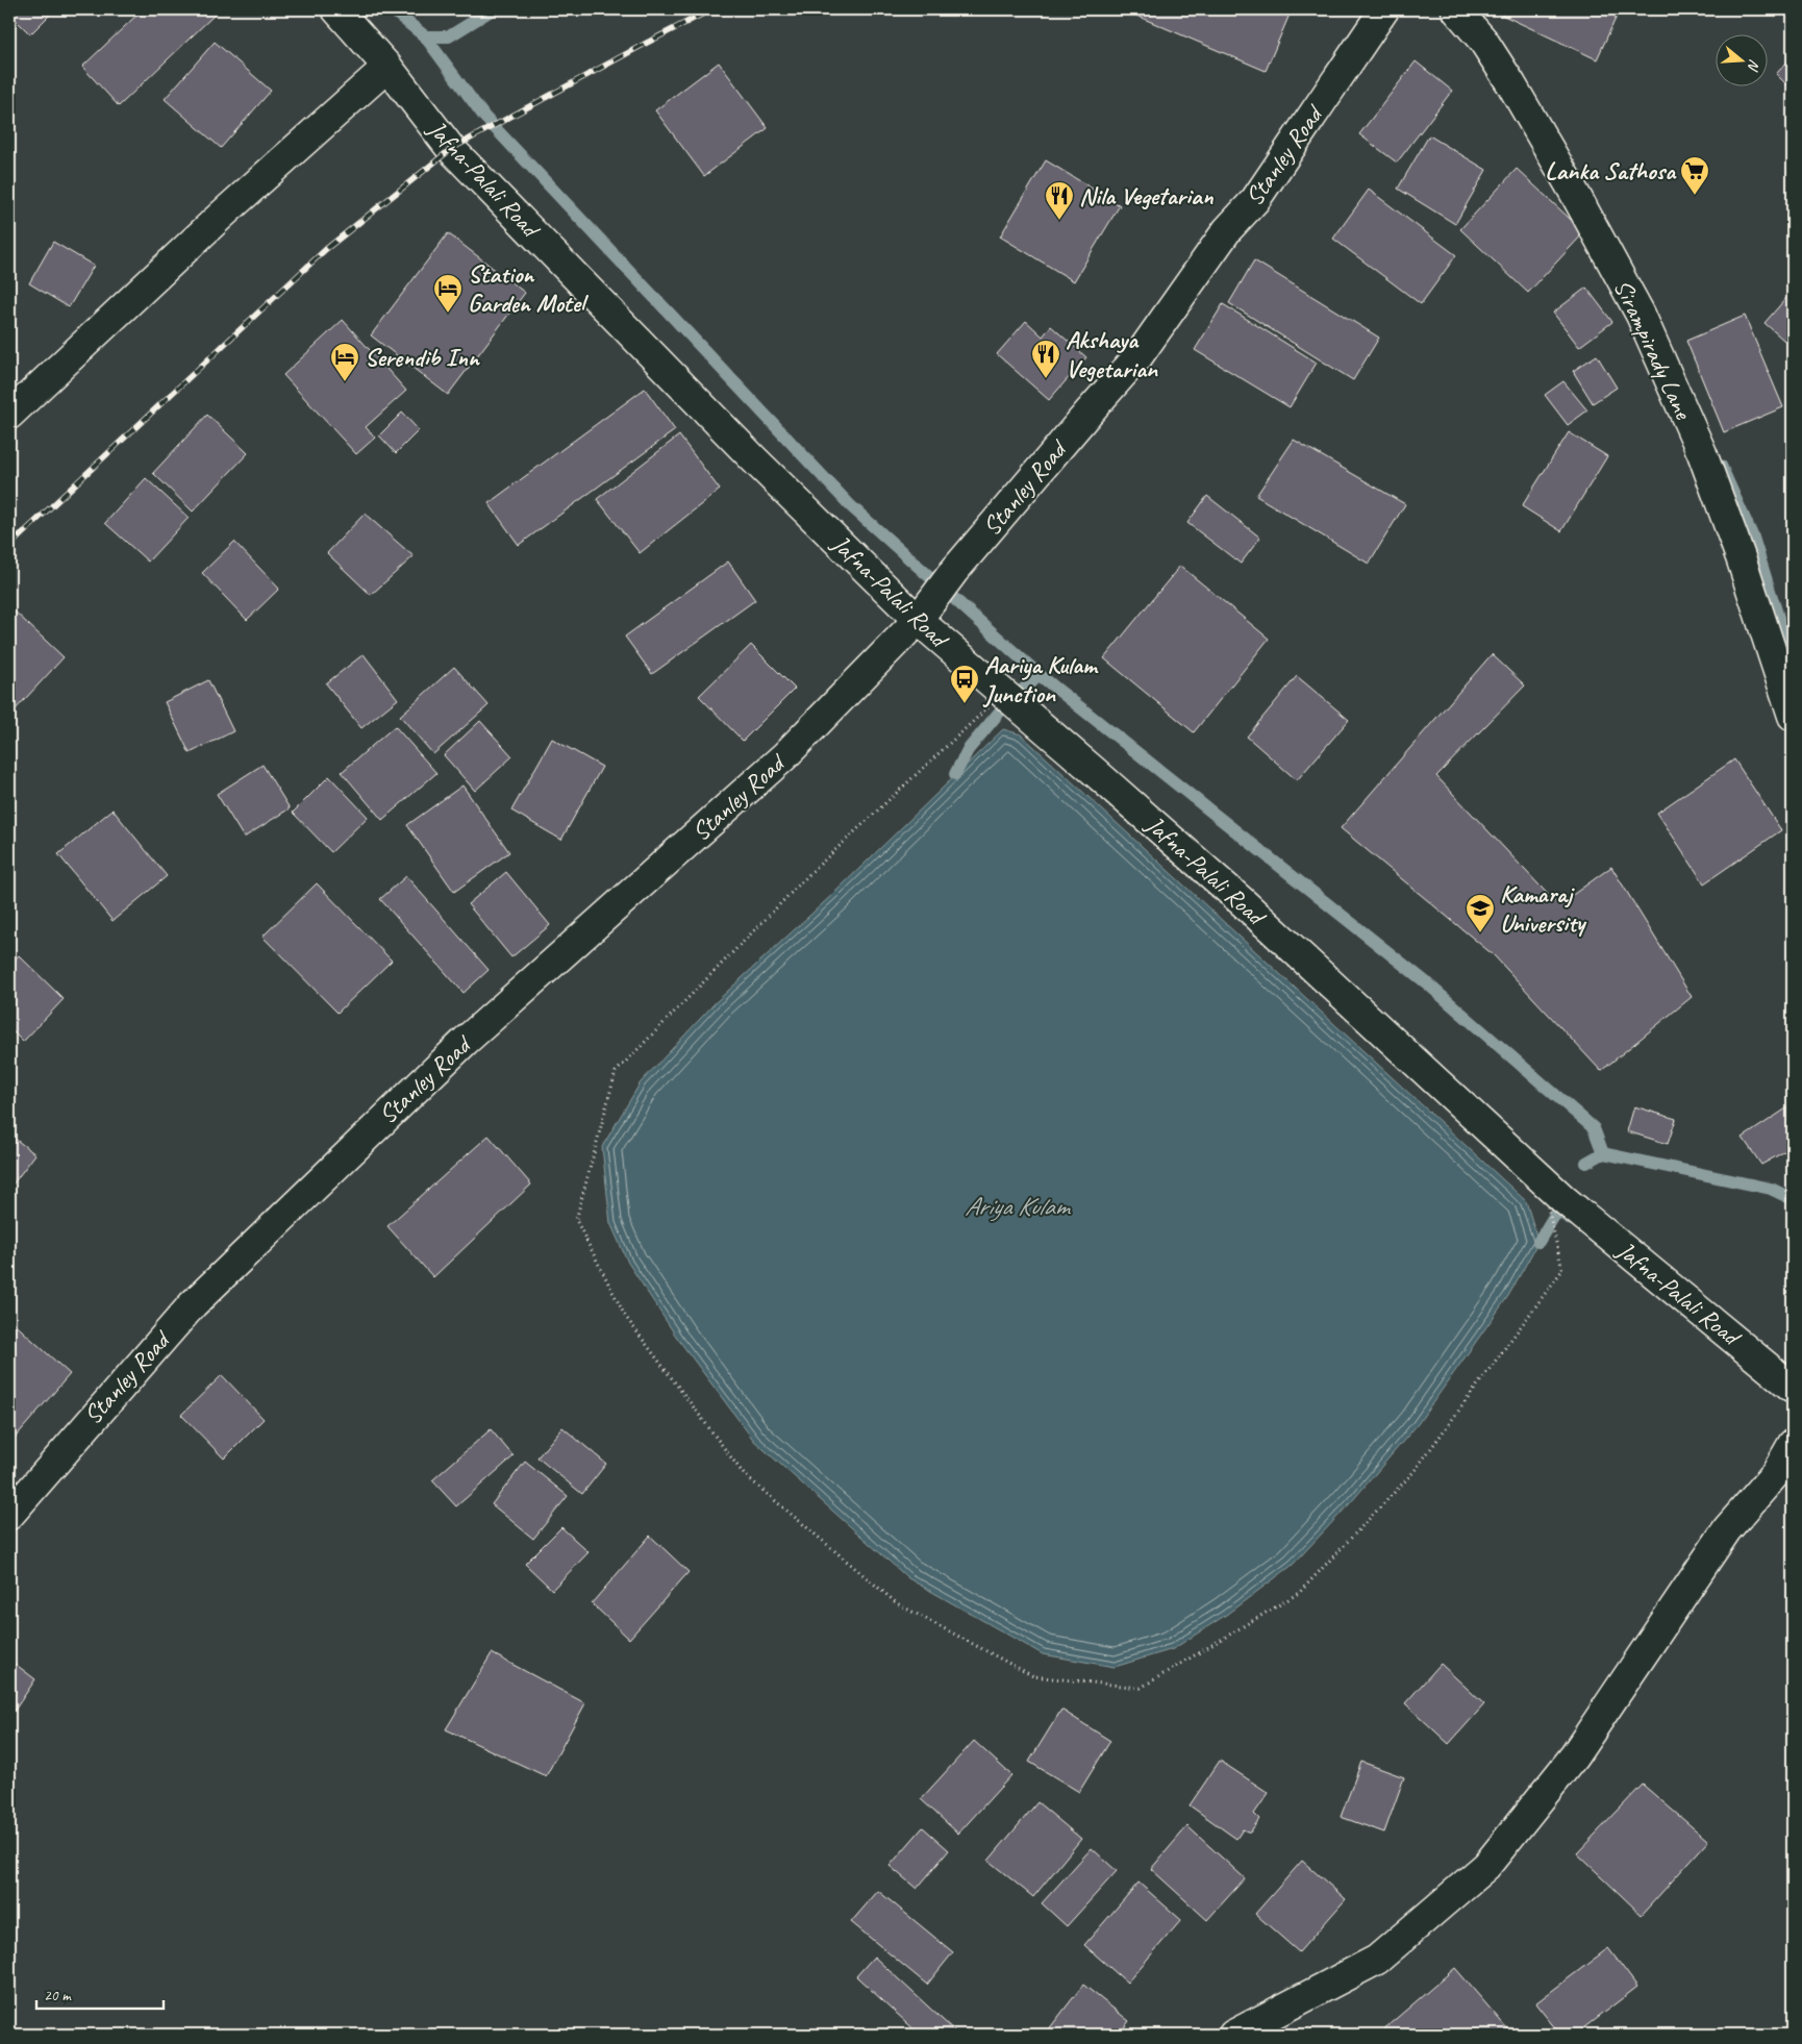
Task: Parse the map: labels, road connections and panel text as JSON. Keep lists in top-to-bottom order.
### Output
{
  "streets": {
    "street": ["Stanley Road", "Jafna-Palali Road", "Sirampirady Lane"]
  },
  "crossings": [
    ["Stanley Road", "Jafna-Palali Road"]
  ],
  "water": ["Ariya Kulam"],
  "places": {
    "supermarket": ["Lanka Sathosa"],
    "restaurant": ["Nila Vegetarian", "Akshaya Vegetarian"],
    "hotel": ["Station Garden Motel", "Serendib Inn"],
    "bus stop": ["Aariya Kulam Junction"],
    "school or university": ["Kamaraj University"]
  },
  "scale_bar": "20 m",
  "north": "right"
}
